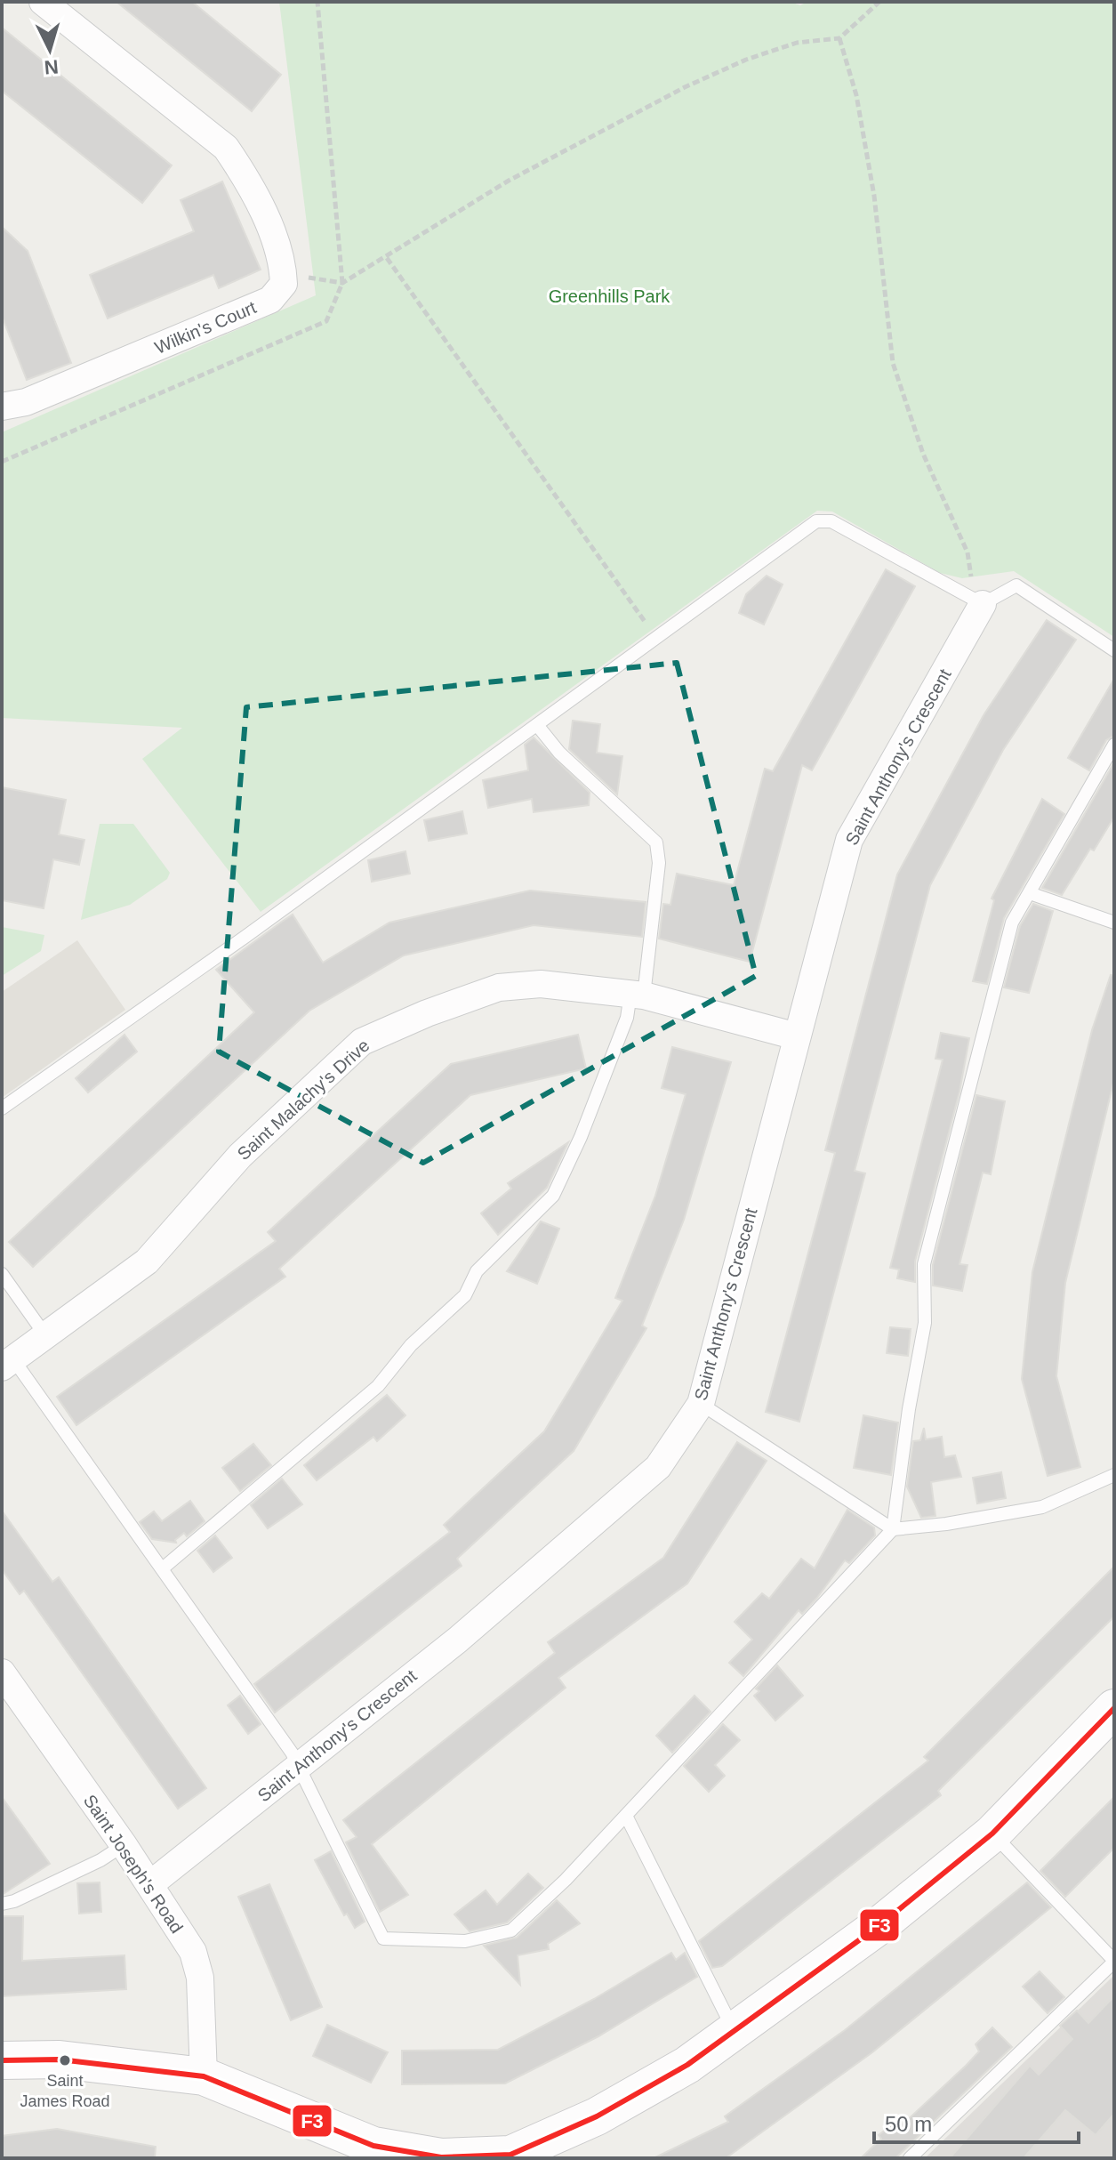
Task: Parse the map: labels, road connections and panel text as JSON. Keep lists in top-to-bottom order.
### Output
{
  "streets": {
    "street": [
      "Wilkin's Court",
      "Saint Anthony's Crescent",
      "Saint Malachy's Drive",
      "Saint Joseph's Road"
    ]
  },
  "crossings": [
    ["Saint Anthony's Crescent", "Saint Malachy's Drive"],
    ["Saint Anthony's Crescent", "Saint Joseph's Road"]
  ],
  "parks": ["Greenhills Park"],
  "places": ["Saint James Road"],
  "lines": ["transit line F3"],
  "scale_bar": "50 m",
  "north": "bottom"
}
